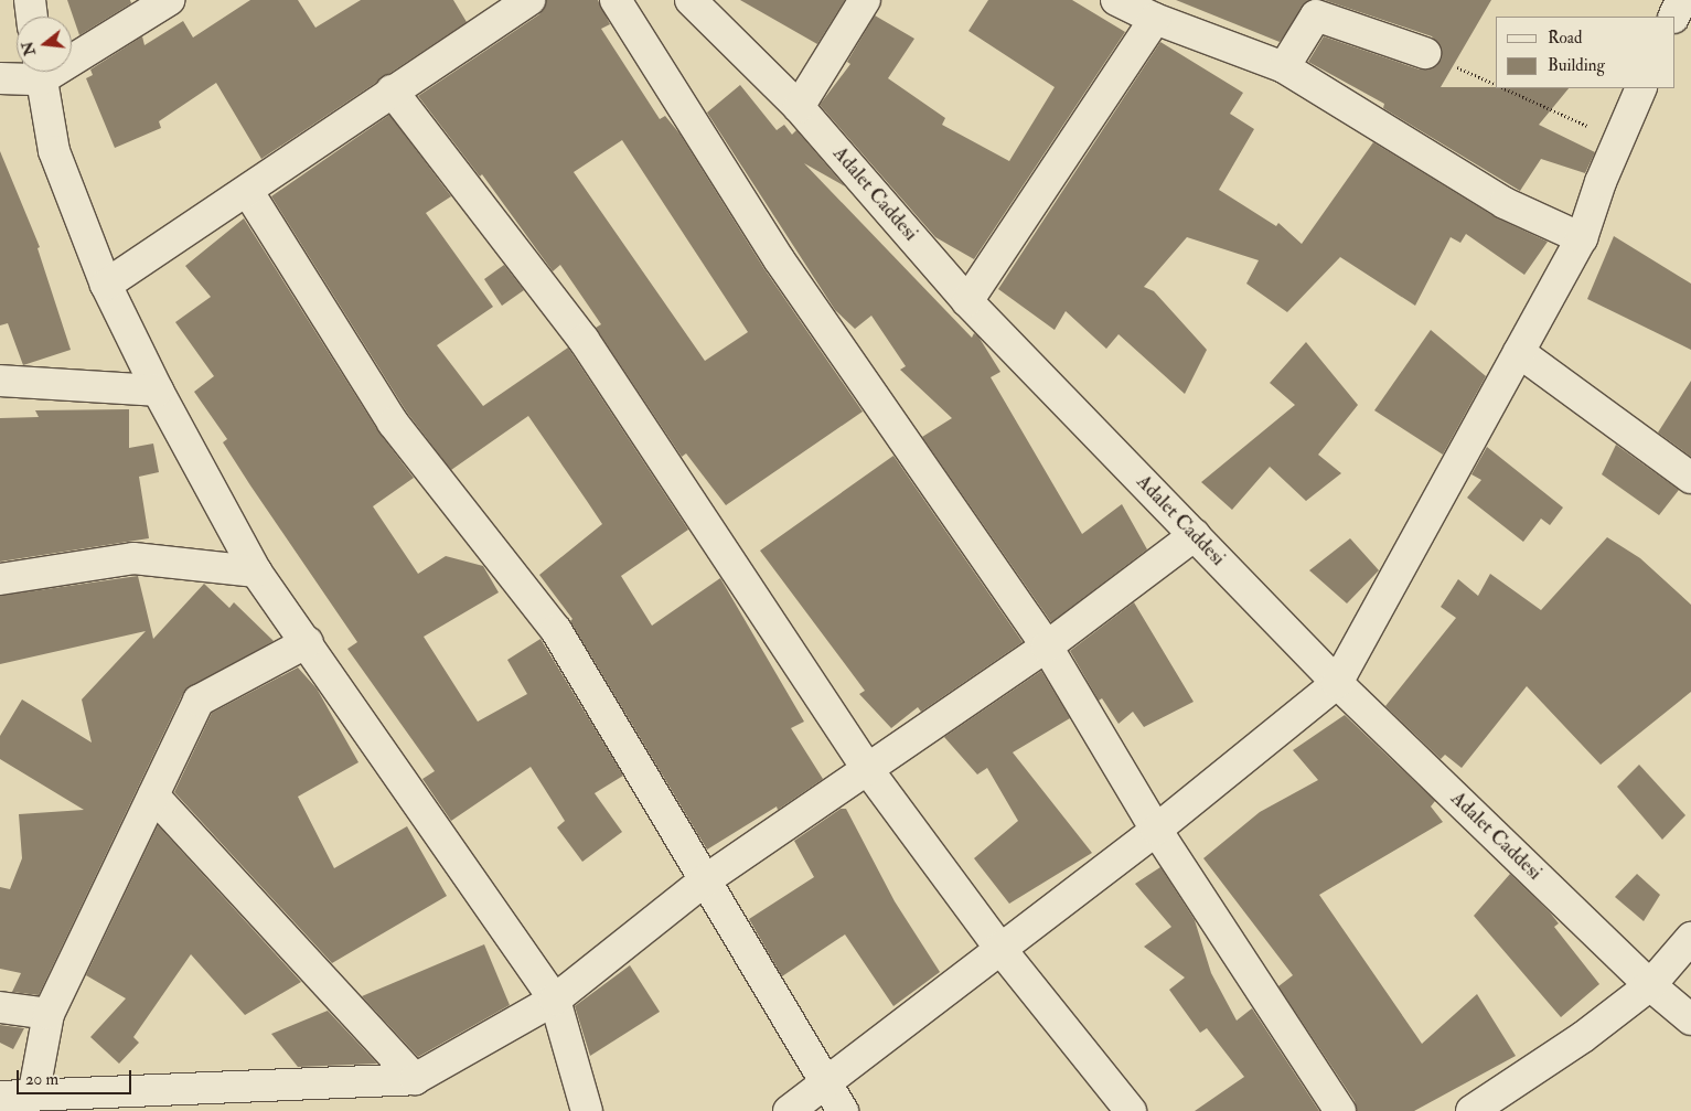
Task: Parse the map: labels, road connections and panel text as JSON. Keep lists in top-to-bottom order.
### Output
{
  "streets": {
    "street": ["Adalet Caddesi"]
  },
  "legend": ["Road", "Building"],
  "scale_bar": "20 m",
  "north": "left"
}
